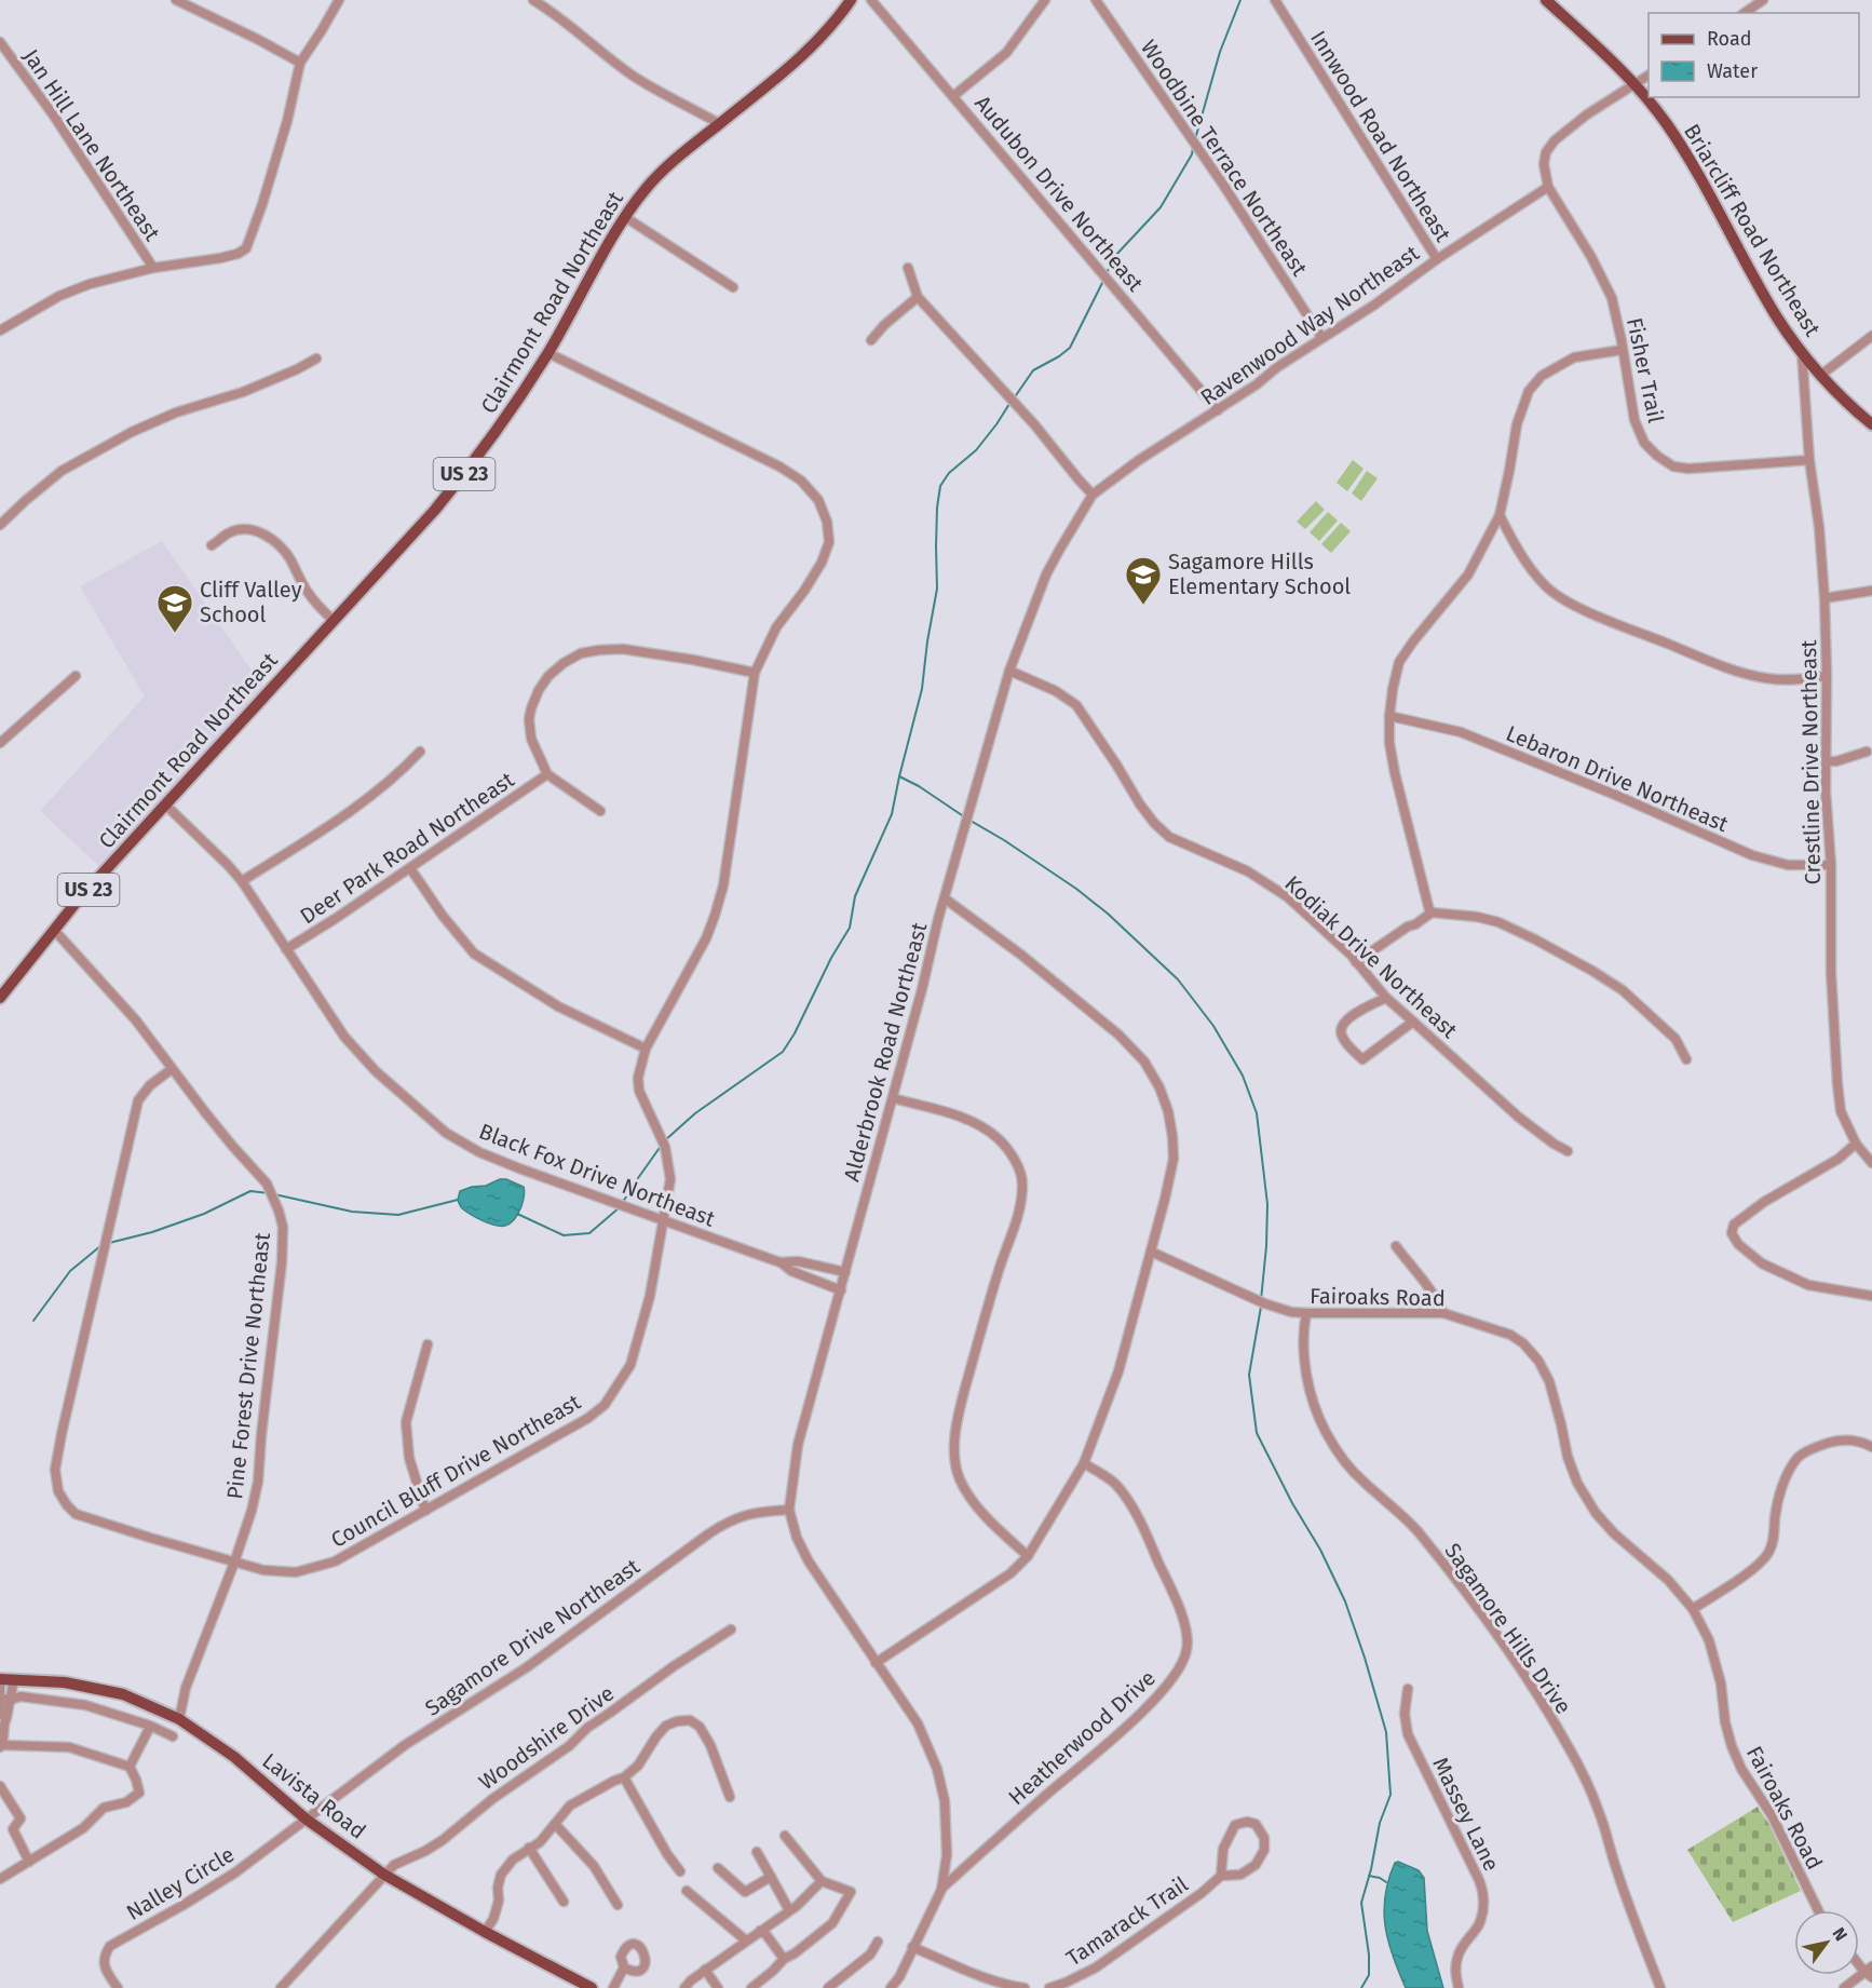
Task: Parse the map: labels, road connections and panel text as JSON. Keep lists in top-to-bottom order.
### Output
{
  "streets": {
    "main road": [
      "Briarcliff Road Northeast",
      "Clairmont Road Northeast",
      "US 23",
      "Lavista Road"
    ],
    "street": [
      "Innwood Road Northeast",
      "Jan Hill Lane Northeast",
      "Woodbine Terrace Northeast",
      "Audubon Drive Northeast",
      "Ravenwood Way Northeast",
      "Fisher Trail",
      "Crestline Drive Northeast",
      "Lebaron Drive Northeast",
      "Deer Park Road Northeast",
      "Kodiak Drive Northeast",
      "Alderbrook Road Northeast",
      "Black Fox Drive Northeast",
      "Fairoaks Road",
      "Pine Forest Drive Northeast",
      "Council Bluff Drive Northeast",
      "Sagamore Hills Drive",
      "Sagamore Drive Northeast",
      "Woodshire Drive",
      "Heatherwood Drive",
      "Massey Lane",
      "Nalley Circle",
      "Tamarack Trail"
    ]
  },
  "crossings": [
    ["Innwood Road Northeast", "Ravenwood Way Northeast"],
    ["Woodbine Terrace Northeast", "Ravenwood Way Northeast"],
    ["Audubon Drive Northeast", "Ravenwood Way Northeast"],
    ["Briarcliff Road Northeast", "Crestline Drive Northeast"],
    ["Clairmont Road Northeast", "Black Fox Drive Northeast"],
    ["Clairmont Road Northeast", "Pine Forest Drive Northeast"],
    ["Clairmont Road Northeast", "Council Bluff Drive Northeast"],
    ["Ravenwood Way Northeast", "Fisher Trail"],
    ["Ravenwood Way Northeast", "Alderbrook Road Northeast"],
    ["Fisher Trail", "Crestline Drive Northeast"],
    ["Crestline Drive Northeast", "Lebaron Drive Northeast"],
    ["Deer Park Road Northeast", "Black Fox Drive Northeast"],
    ["Kodiak Drive Northeast", "Alderbrook Road Northeast"],
    ["Alderbrook Road Northeast", "Black Fox Drive Northeast"],
    ["Alderbrook Road Northeast", "Sagamore Drive Northeast"],
    ["Alderbrook Road Northeast", "Heatherwood Drive"],
    ["Black Fox Drive Northeast", "Council Bluff Drive Northeast"],
    ["Fairoaks Road", "Sagamore Hills Drive"],
    ["Pine Forest Drive Northeast", "Council Bluff Drive Northeast"],
    ["Pine Forest Drive Northeast", "Lavista Road"],
    ["Sagamore Drive Northeast", "Lavista Road"],
    ["Sagamore Drive Northeast", "Nalley Circle"],
    ["Woodshire Drive", "Lavista Road"],
    ["Lavista Road", "Nalley Circle"]
  ],
  "places": {
    "school or university": ["Sagamore Hills Elementary School", "Cliff Valley School"]
  },
  "legend": ["Road", "Water"],
  "north": "top right"
}
